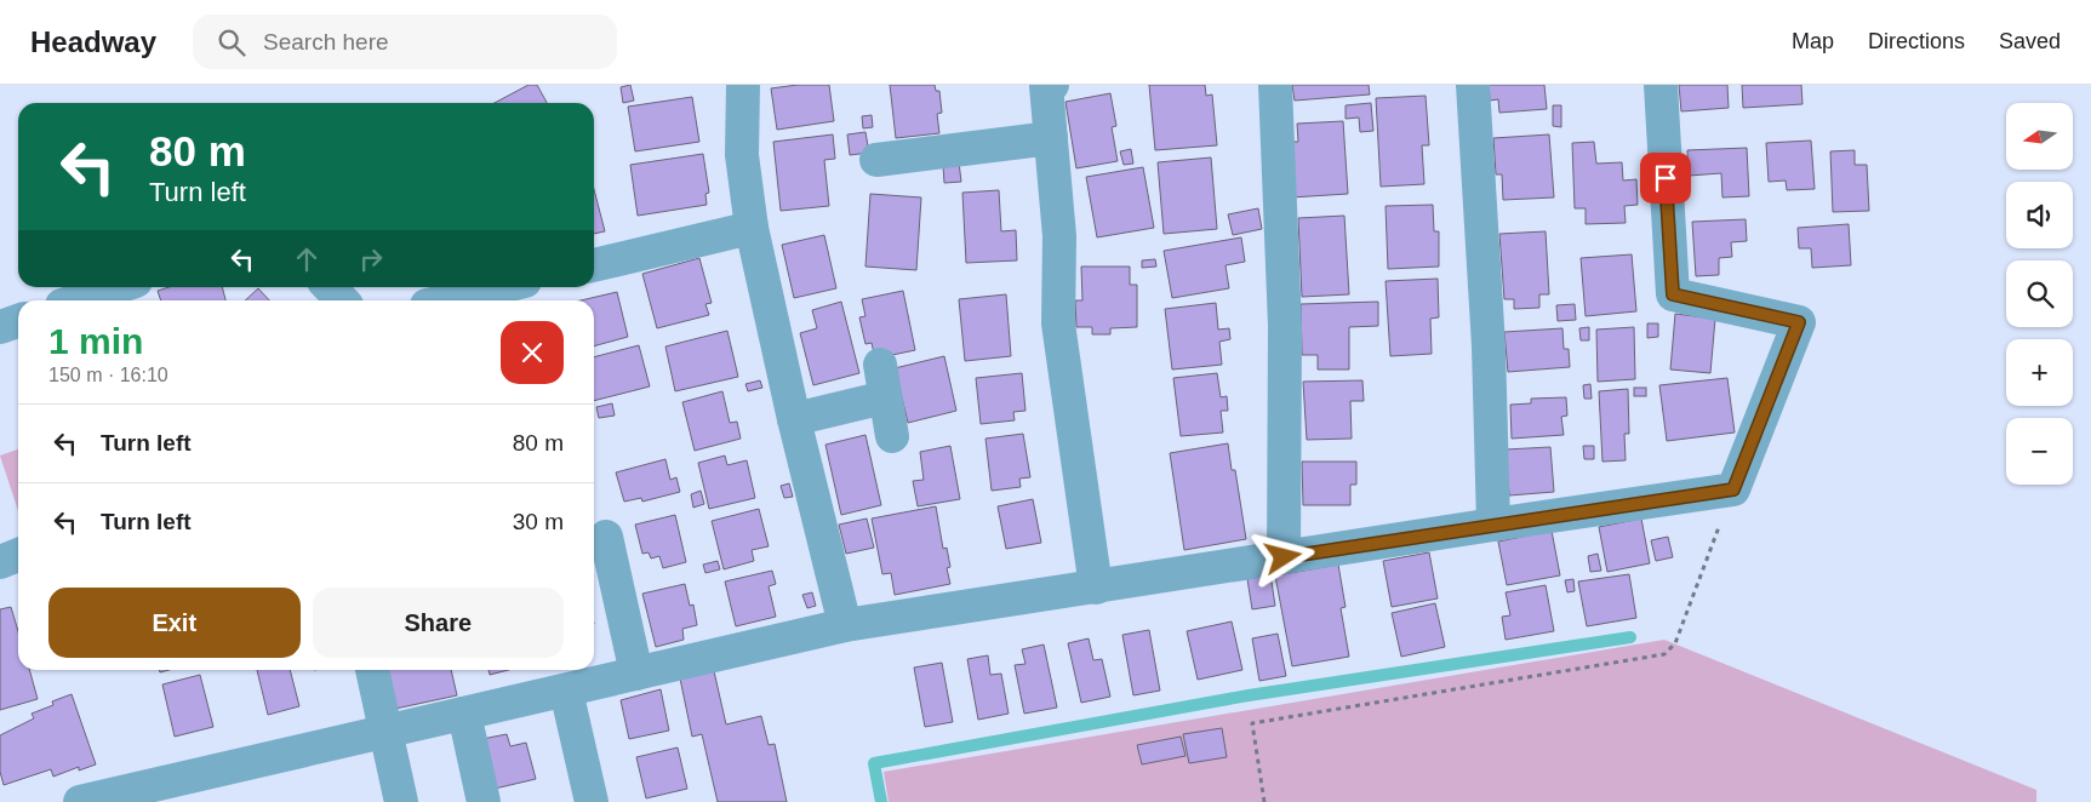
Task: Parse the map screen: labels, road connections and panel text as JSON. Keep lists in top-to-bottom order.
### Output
{
  "north": "left",
  "page": {
    "header": "Headway",
    "search": "Search here",
    "nav": ["Map", "Directions", "Saved"],
    "map_buttons": ["+", "−"],
    "turn": ["80 m", "Turn left"],
    "heading": ["1 min", "150 m · 16:10"],
    "list": [
      {
        "name": "Turn left",
        "value": "80 m"
      },
      {
        "name": "Turn left",
        "value": "30 m"
      }
    ],
    "buttons": ["Exit", "Share"]
  }
}
